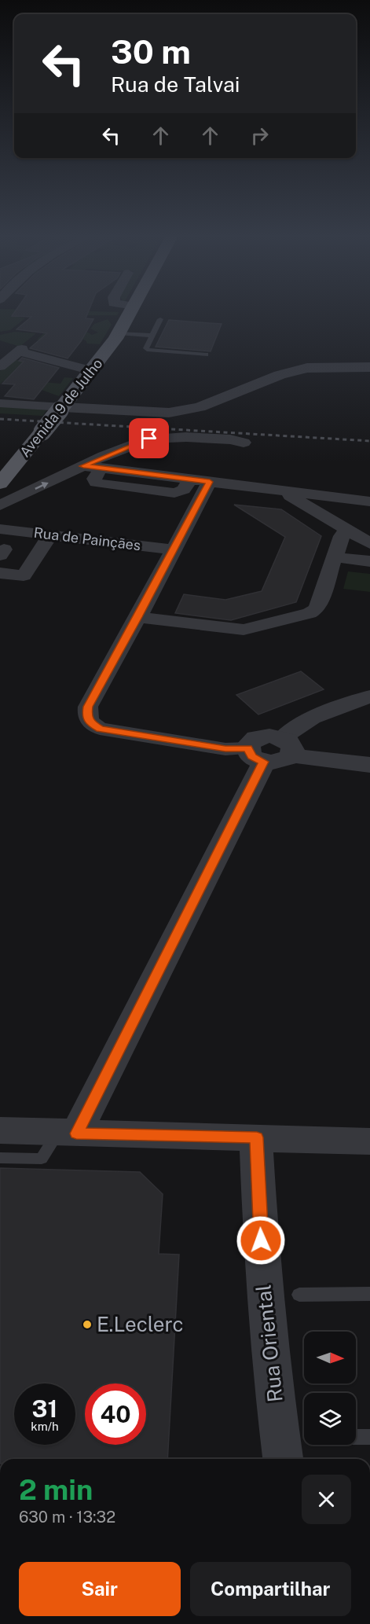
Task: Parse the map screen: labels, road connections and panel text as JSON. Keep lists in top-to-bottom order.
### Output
{
  "streets": {
    "main road": ["Avenida 9 de Julho"],
    "street": ["Rua de Painçães", "Rua Oriental"]
  },
  "places": ["E.Leclerc"],
  "north": "right",
  "page": {
    "turn": ["30 m", "Rua de Talvai"],
    "speed": "31 km/h",
    "limit": "40",
    "heading": ["2 min", "630 m · 13:32"],
    "buttons": ["Sair", "Compartilhar"]
  }
}
